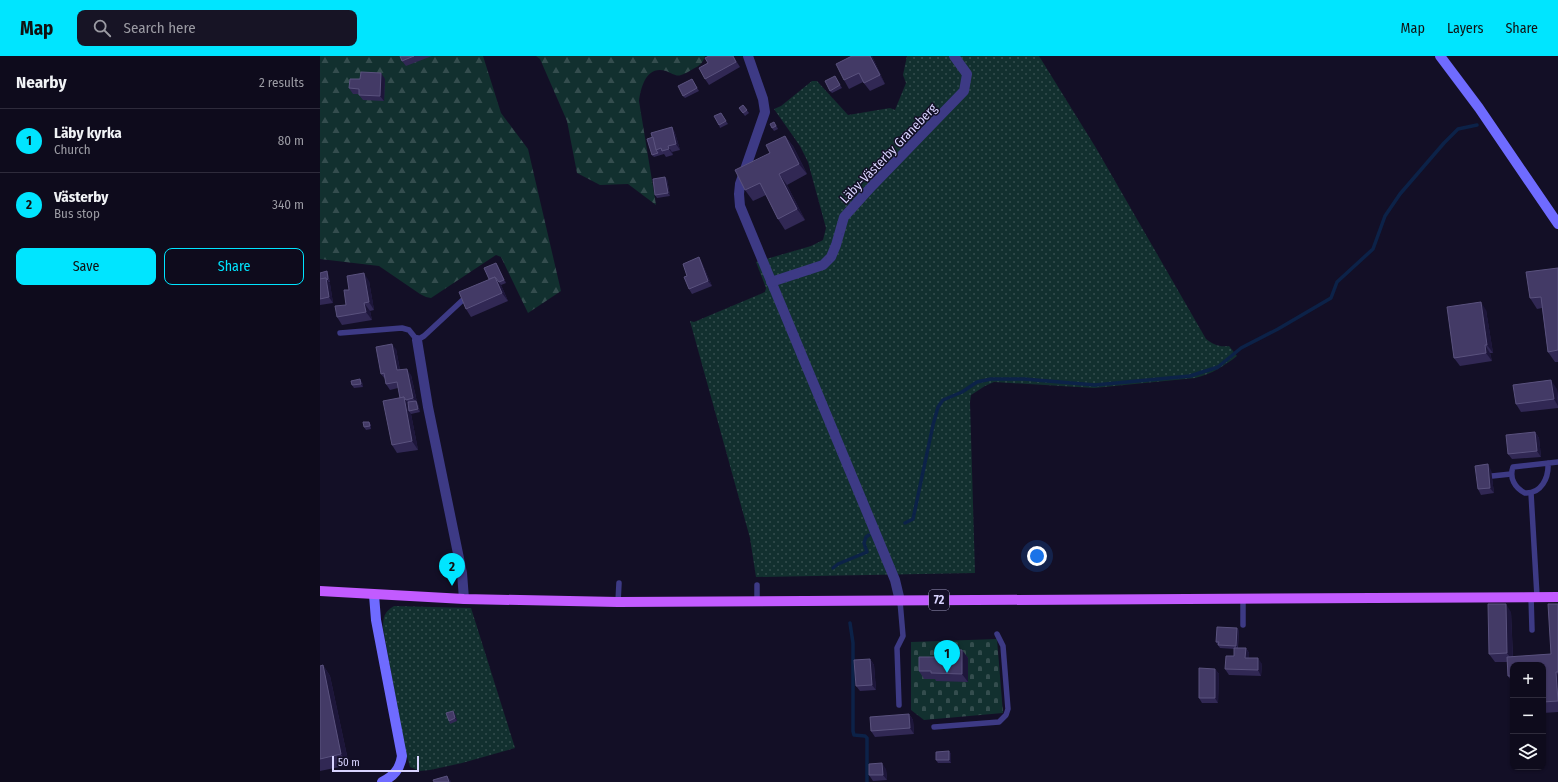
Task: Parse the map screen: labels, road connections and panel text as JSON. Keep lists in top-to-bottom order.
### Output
{
  "streets": {
    "main road": ["72"],
    "street": ["Läby-Västerby Graneberg"]
  },
  "scale_bar": "50 m",
  "page": {
    "header": "Map",
    "search": "Search here",
    "nav": ["Map", "Layers", "Share"],
    "heading": ["Nearby", "2 results"],
    "list": [
      {
        "mark": "1",
        "name": "Läby kyrka",
        "note": "Church",
        "value": "80 m"
      },
      {
        "mark": "2",
        "name": "Västerby",
        "note": "Bus stop",
        "value": "340 m"
      }
    ],
    "buttons": ["Save", "Share"],
    "pins": ["2", "1"],
    "map_buttons": ["+", "−"],
    "scale": "50 m"
  }
}
